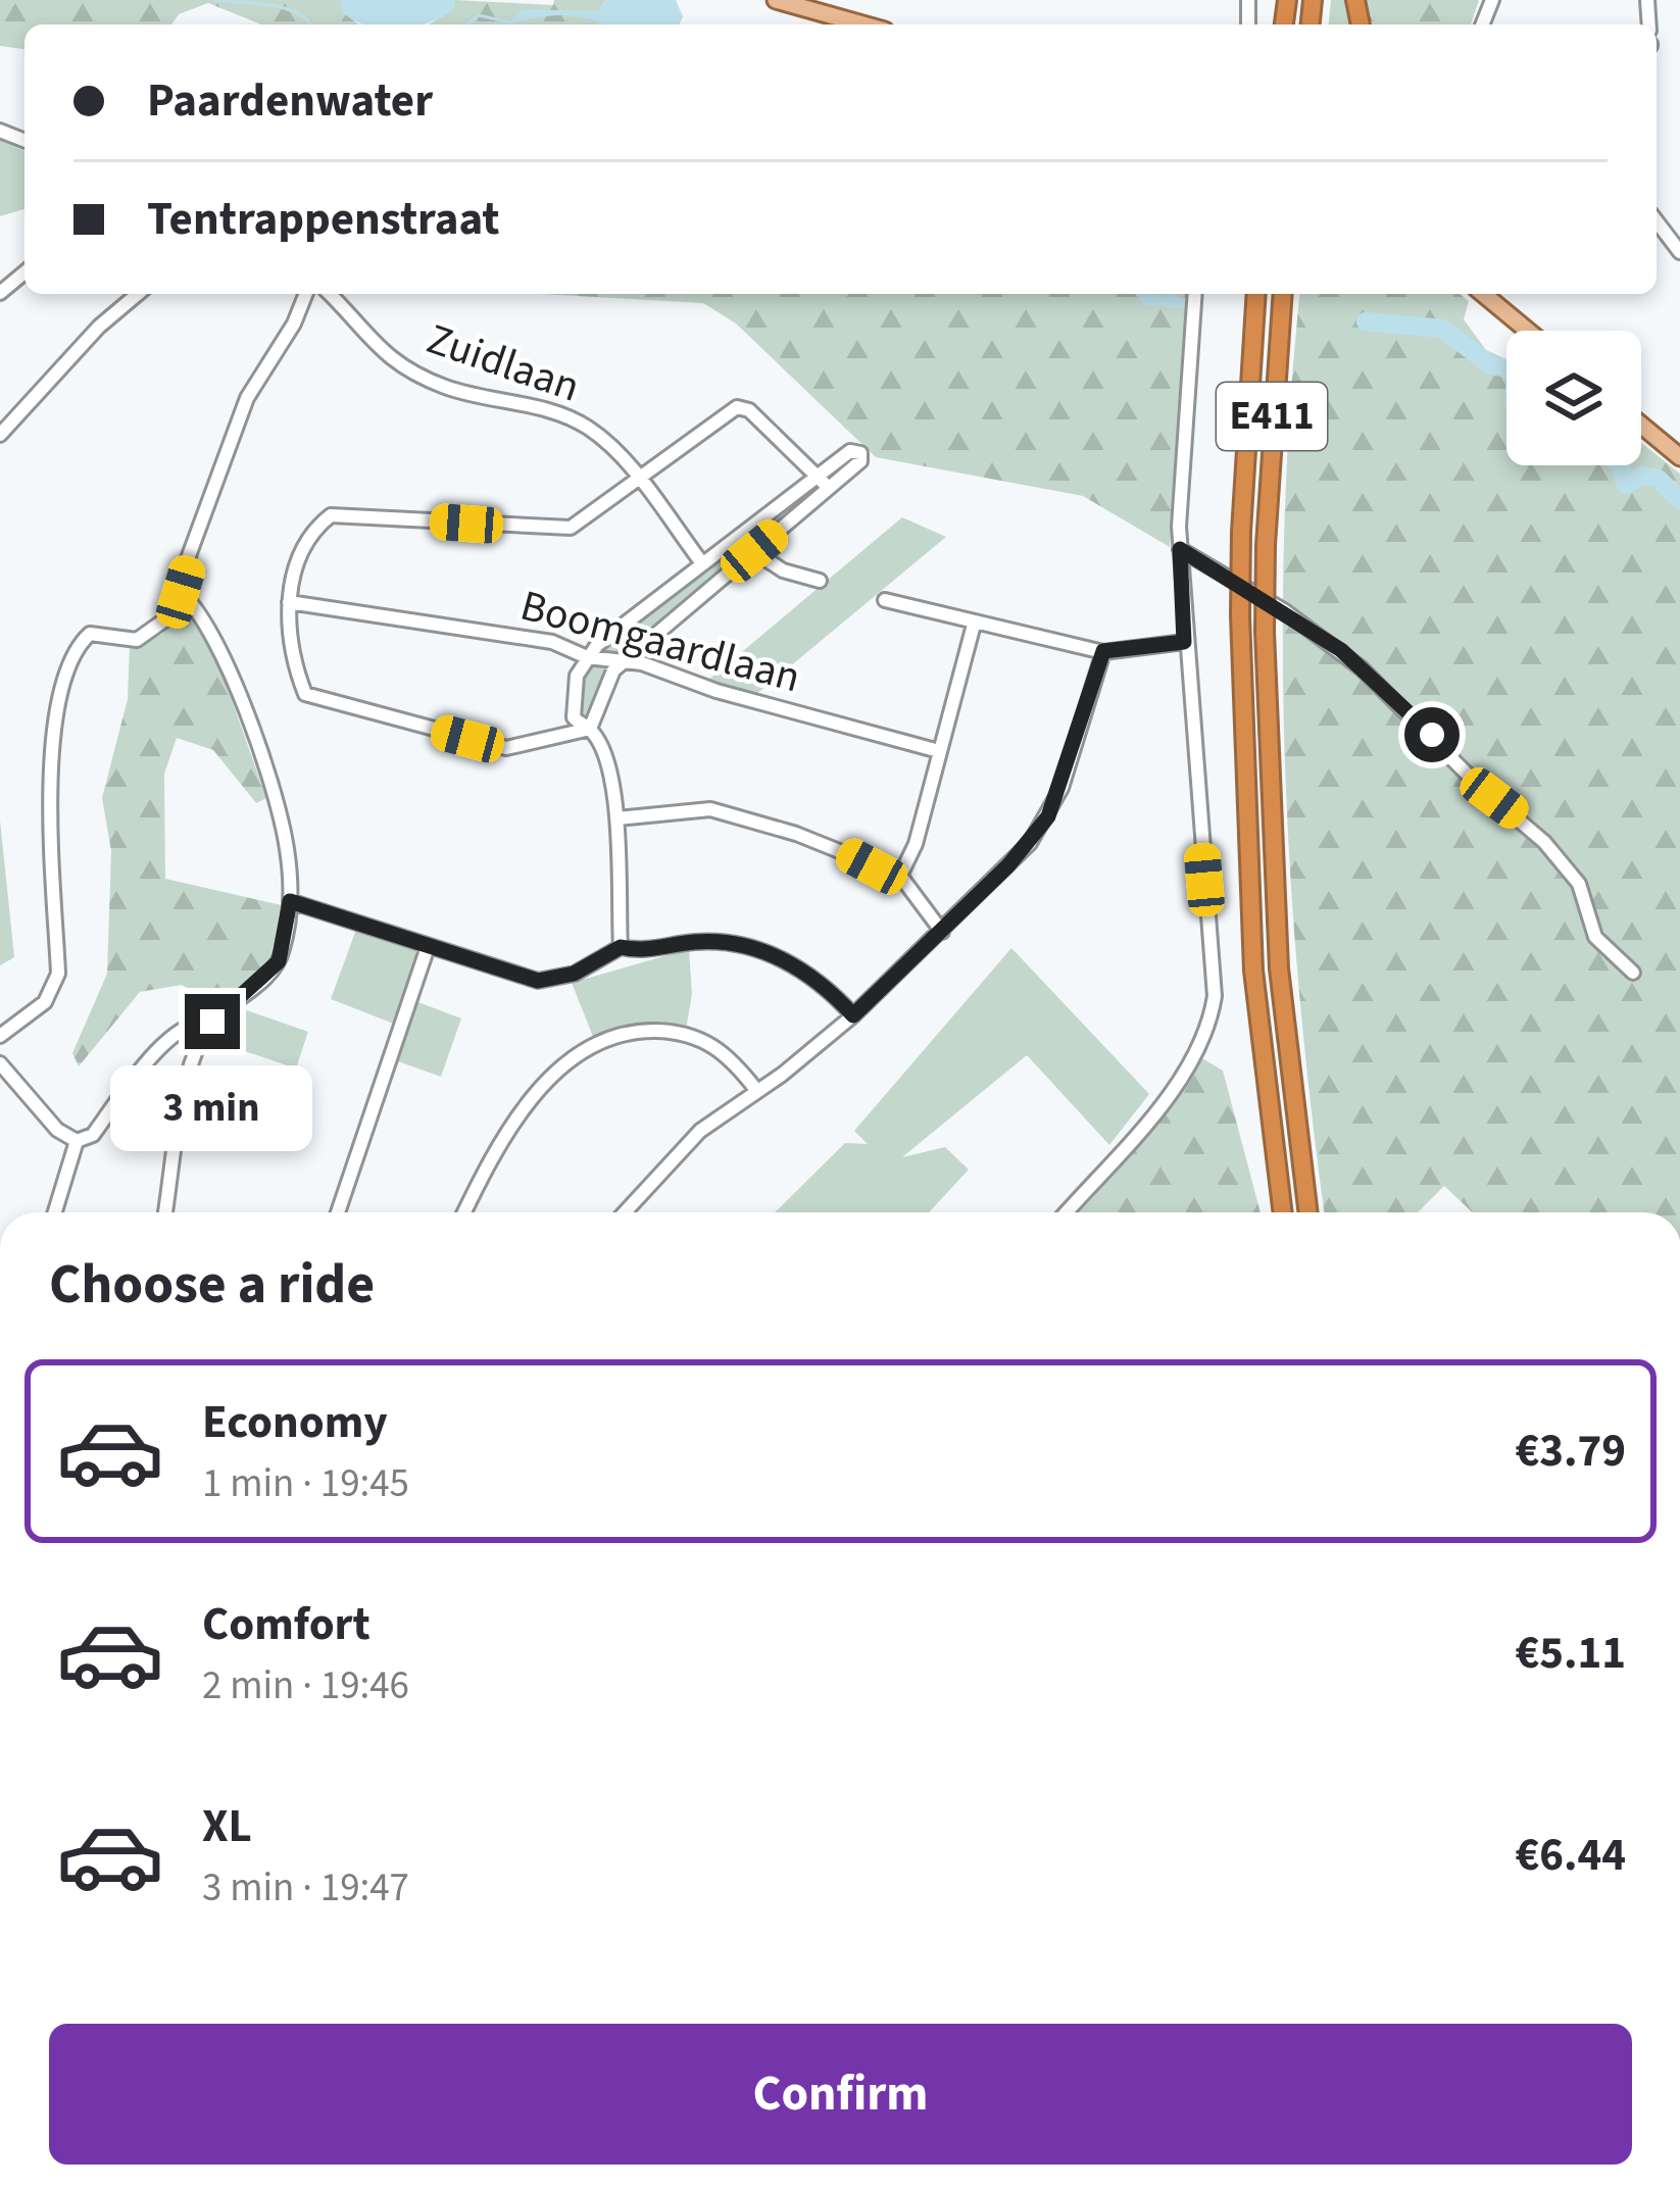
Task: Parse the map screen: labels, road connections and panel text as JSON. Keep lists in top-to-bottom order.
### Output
{
  "streets": {
    "highway": ["E411"],
    "street": ["Zuidlaan", "Boomgaardlaan"]
  },
  "page": {
    "banner": ["Paardenwater", "Tentrappenstraat"],
    "bubble": "3 min",
    "heading": "Choose a ride",
    "list": [
      {
        "name": "Economy",
        "note": "1 min · 19:45",
        "value": "€3.79"
      },
      {
        "name": "Comfort",
        "note": "2 min · 19:46",
        "value": "€5.11"
      },
      {
        "name": "XL",
        "note": "3 min · 19:47",
        "value": "€6.44"
      }
    ],
    "buttons": "Confirm"
  }
}
